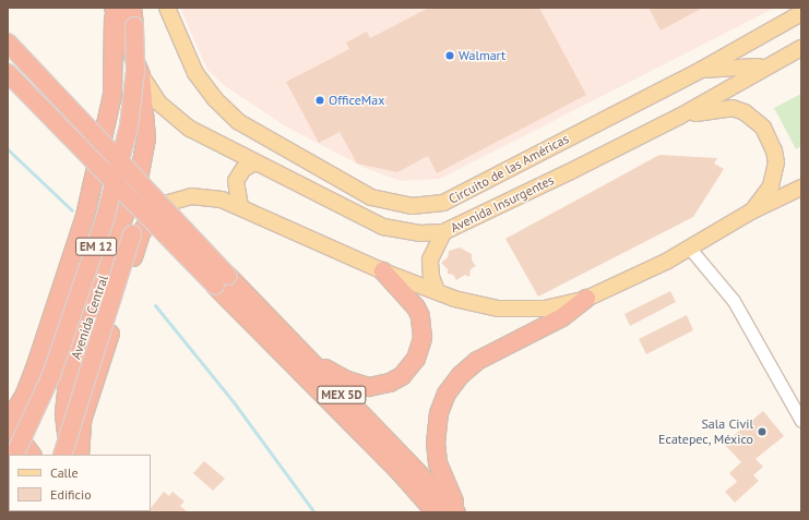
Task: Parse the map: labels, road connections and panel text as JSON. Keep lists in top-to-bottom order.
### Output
{
  "streets": {
    "highway": ["EM 12", "Avenida Central", "MEX 5D"],
    "main road": ["Circuito de las Américas", "Avenida Insurgentes"]
  },
  "crossings": [
    ["Avenida Insurgentes", "Avenida Central"],
    ["EM 12", "Avenida Central"]
  ],
  "places": ["Walmart", "OfficeMax", "Sala Civil Ecatepec, México"],
  "legend": ["Calle", "Edificio"]
}
